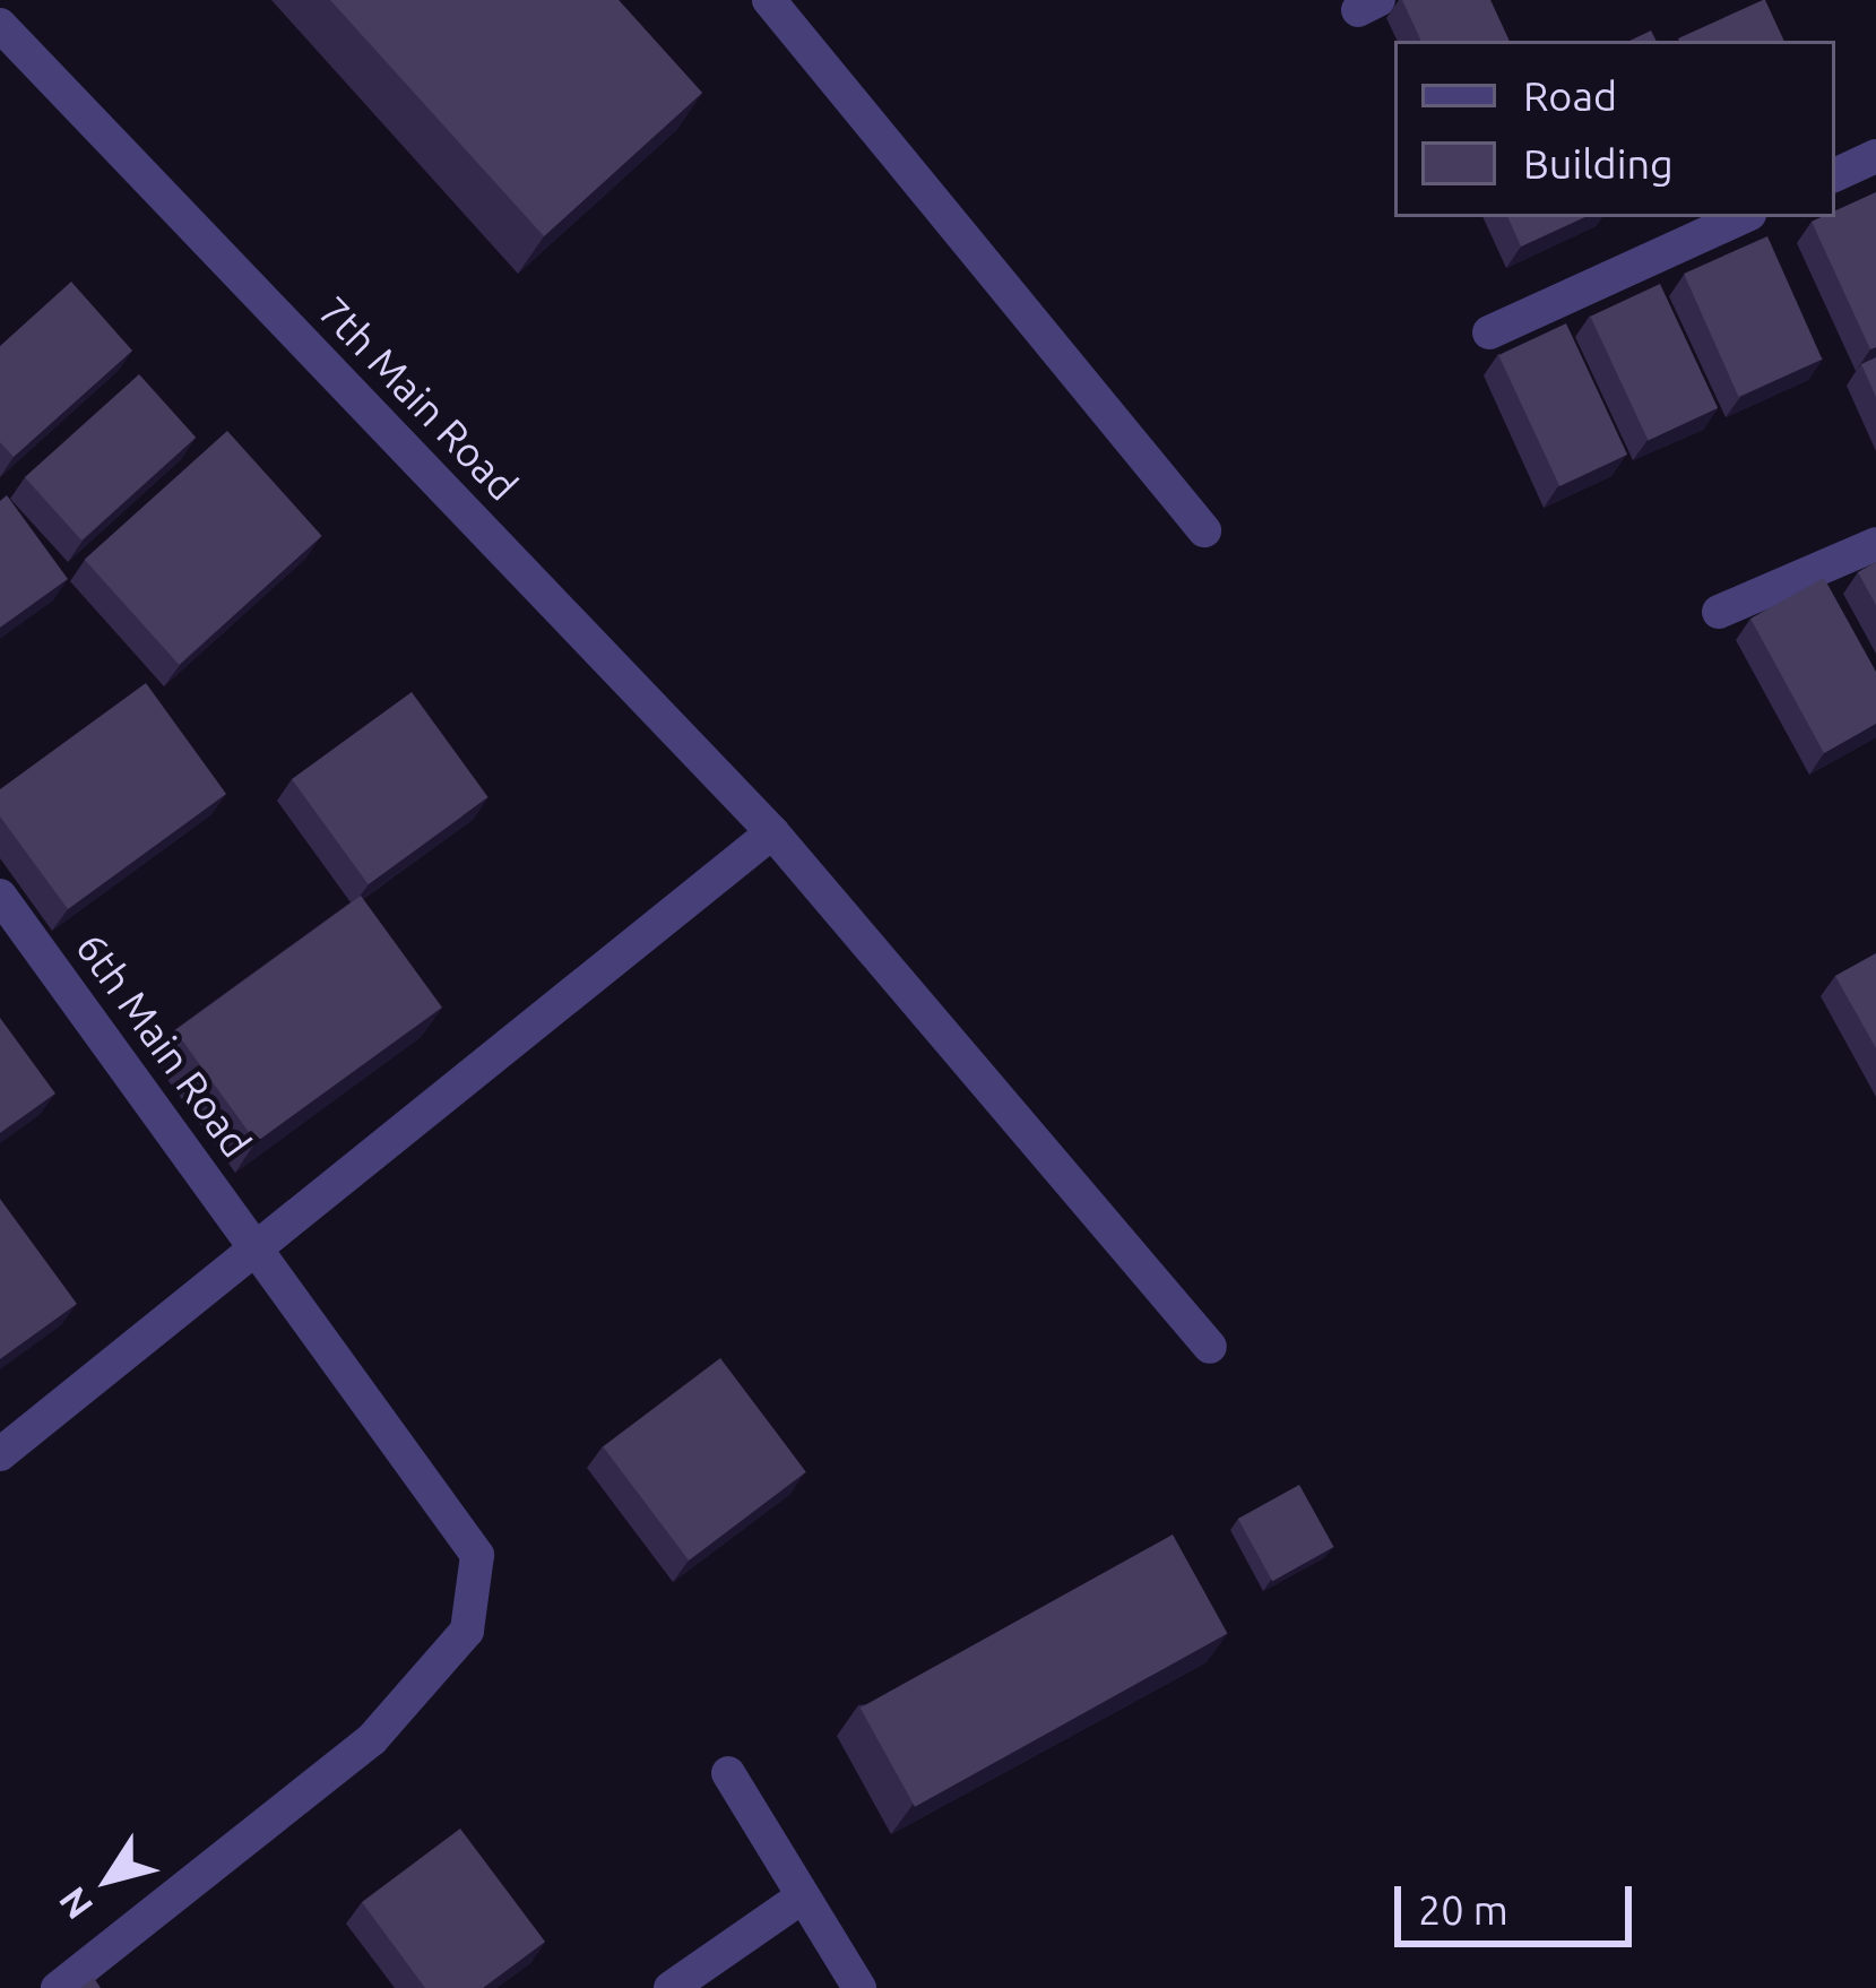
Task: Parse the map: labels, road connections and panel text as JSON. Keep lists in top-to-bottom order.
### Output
{
  "streets": {
    "street": ["7th Main Road", "6th Main Road"]
  },
  "legend": ["Road", "Building"],
  "scale_bar": "20 m",
  "north": "bottom left"
}
